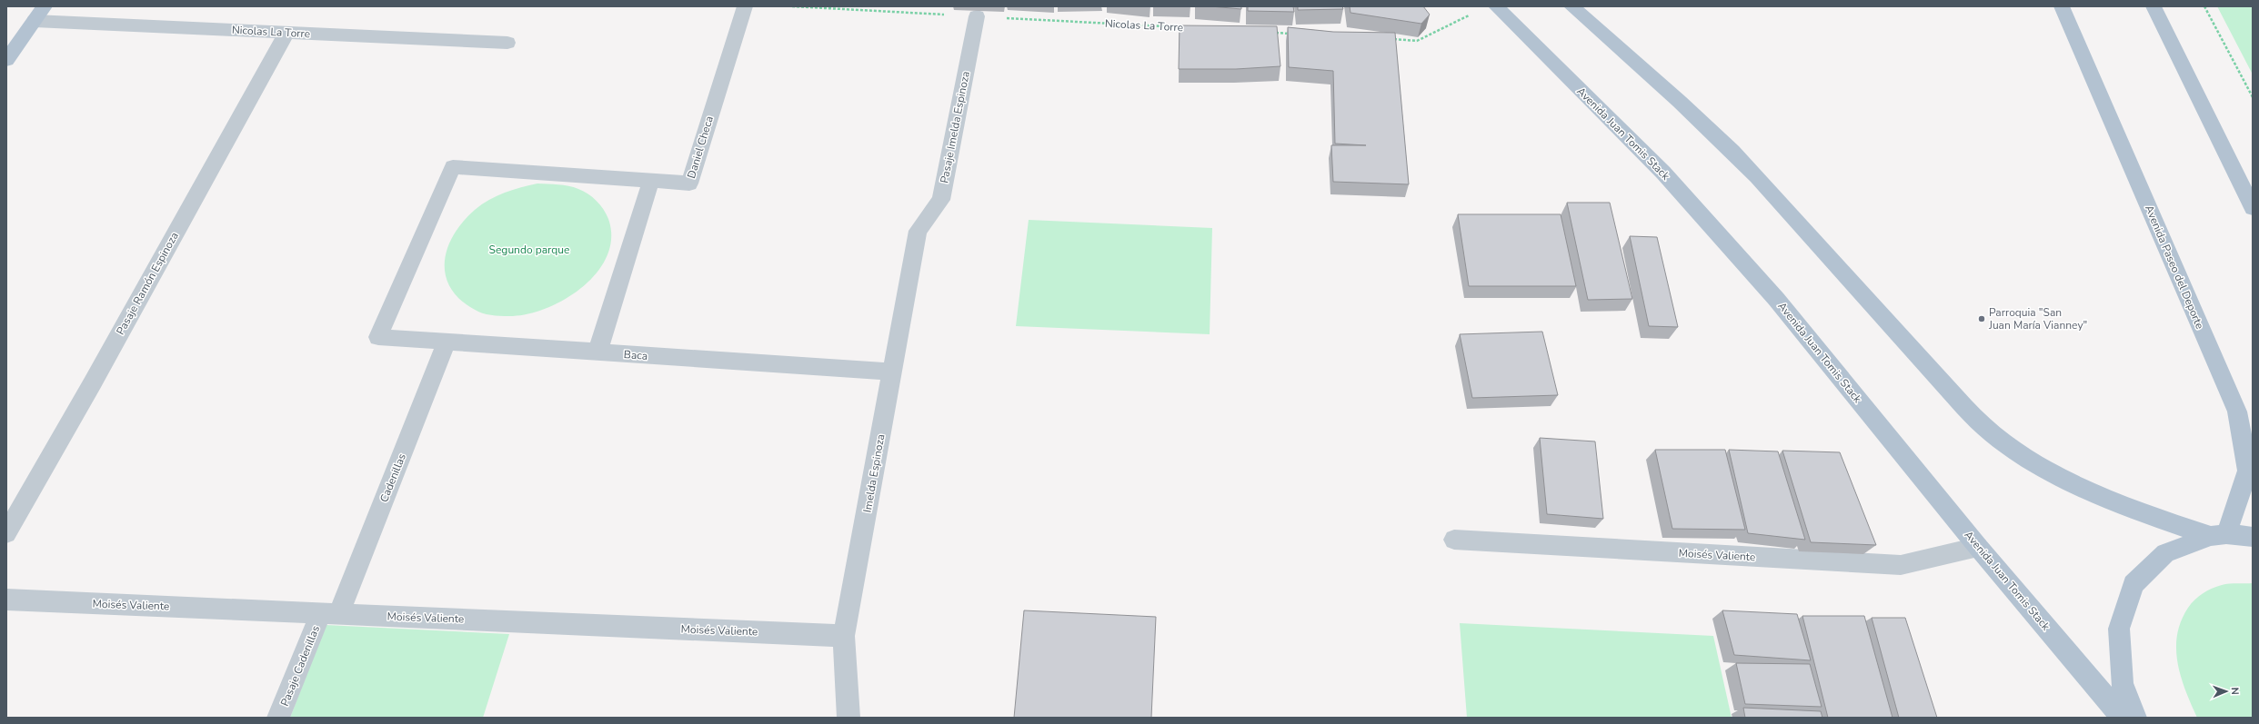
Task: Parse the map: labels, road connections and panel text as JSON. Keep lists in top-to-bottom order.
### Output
{
  "streets": {
    "main road": ["Avenida Juan Tomis Stack", "Avenida Paseo del Deporte"],
    "street": [
      "Nicolas La Torre",
      "Pasaje Imelda Espinoza",
      "Daniel Checa",
      "Pasaje Ramón Espinoza",
      "Baca",
      "Imelda Espinoza",
      "Cadenillas",
      "Moisés Valiente",
      "Pasaje Cadenillas"
    ]
  },
  "crossings": [
    ["Nicolas La Torre", "Pasaje Imelda Espinoza"],
    ["Nicolas La Torre", "Pasaje Ramón Espinoza"],
    ["Pasaje Imelda Espinoza", "Imelda Espinoza"],
    ["Avenida Juan Tomis Stack", "Moisés Valiente"],
    ["Daniel Checa", "Baca"],
    ["Baca", "Imelda Espinoza"],
    ["Baca", "Cadenillas"],
    ["Imelda Espinoza", "Moisés Valiente"],
    ["Cadenillas", "Moisés Valiente"],
    ["Cadenillas", "Pasaje Cadenillas"],
    ["Moisés Valiente", "Pasaje Cadenillas"]
  ],
  "parks": ["Segundo parque"],
  "places": ["Parroquia \"San Juan María Vianney\""],
  "north": "right"
}
